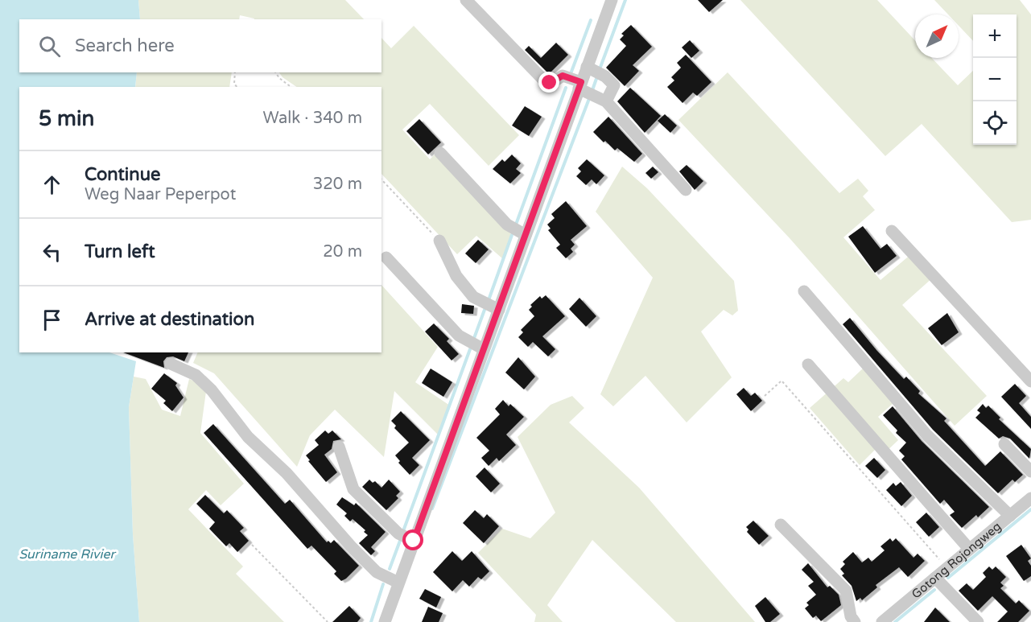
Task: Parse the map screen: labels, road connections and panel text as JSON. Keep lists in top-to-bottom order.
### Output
{
  "streets": {
    "street": ["Gotong Rojongweg"]
  },
  "water": ["Suriname Rivier"],
  "north": "top right",
  "page": {
    "map_buttons": ["+", "−"],
    "search": "Search here",
    "heading": ["5 min", "Walk · 340 m"],
    "list": [
      ["Continue", "Weg Naar Peperpot", "320 m"],
      ["Turn left", "20 m"],
      "Arrive at destination"
    ]
  }
}
